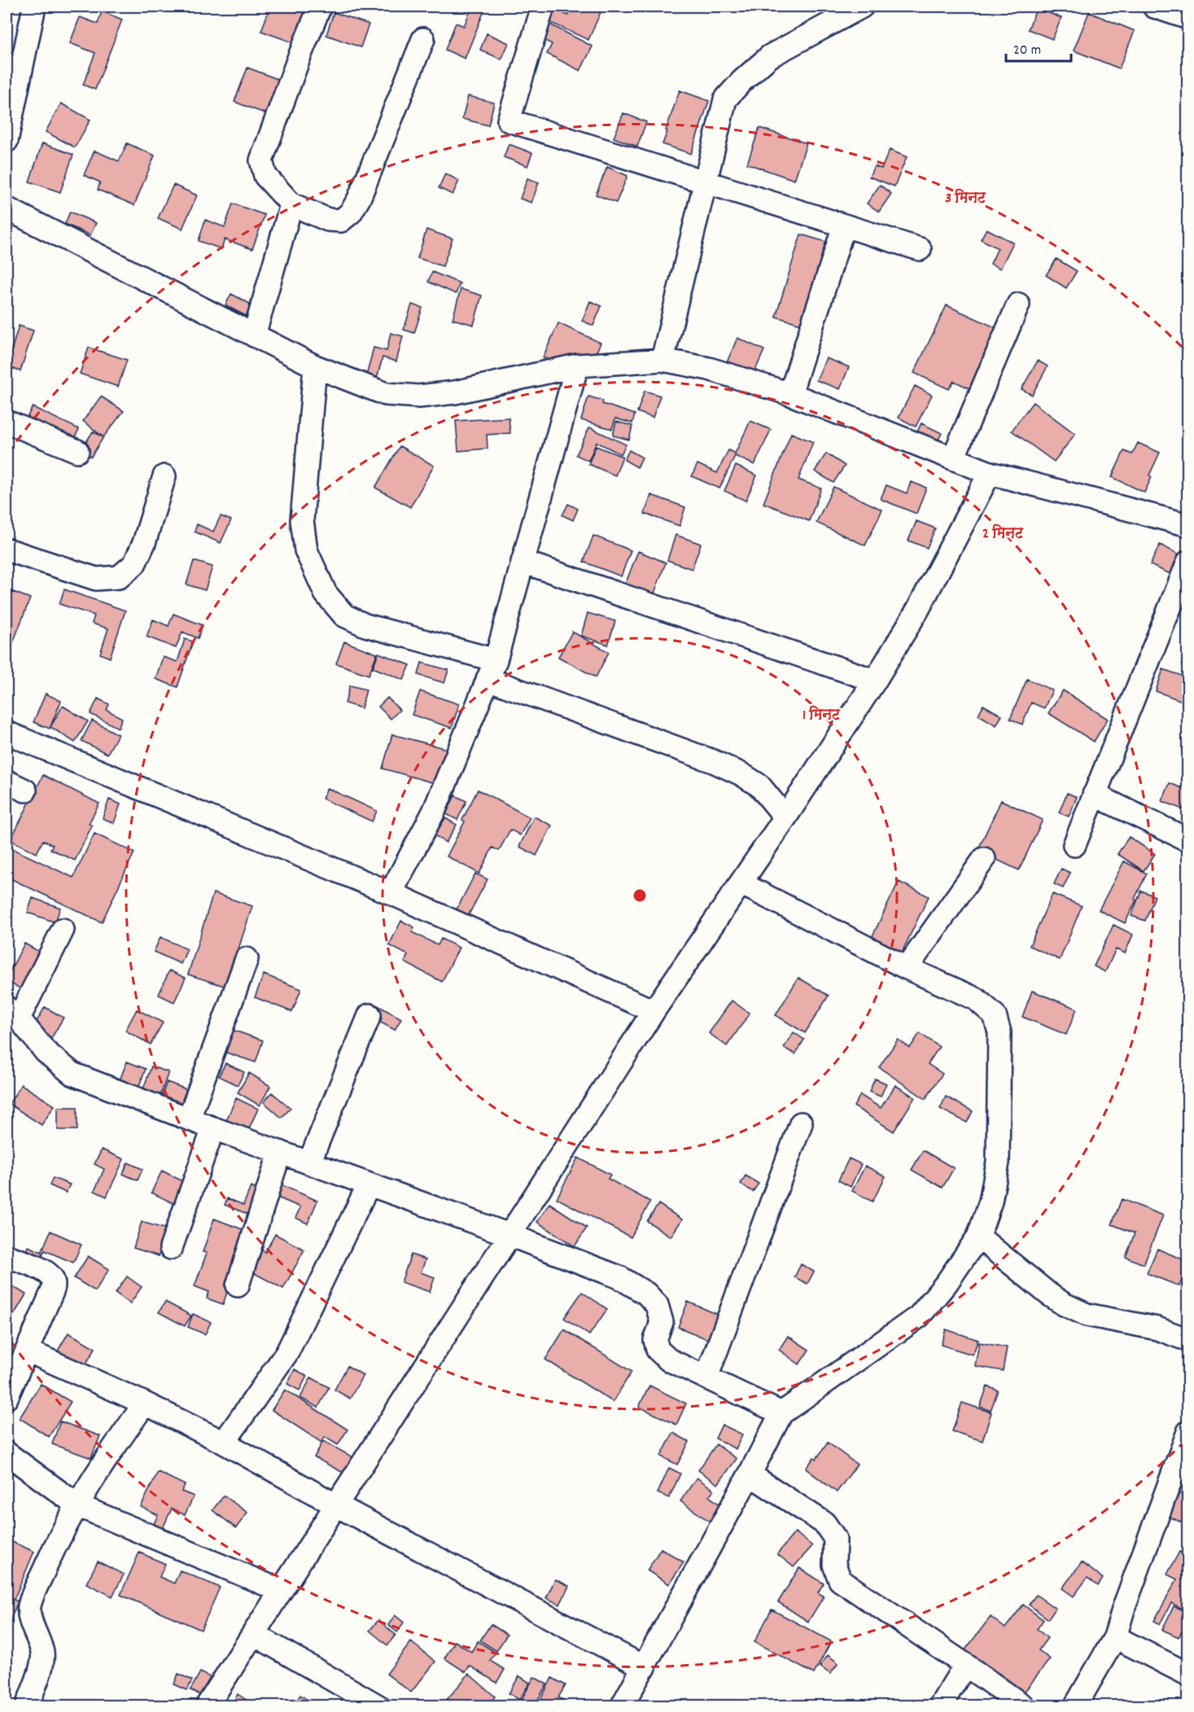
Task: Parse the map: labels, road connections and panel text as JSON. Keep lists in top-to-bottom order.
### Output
{
  "scale_bar": "20 m",
  "rings": ["3 मिनट", "2 मिनट", "1 मिनट"]
}
